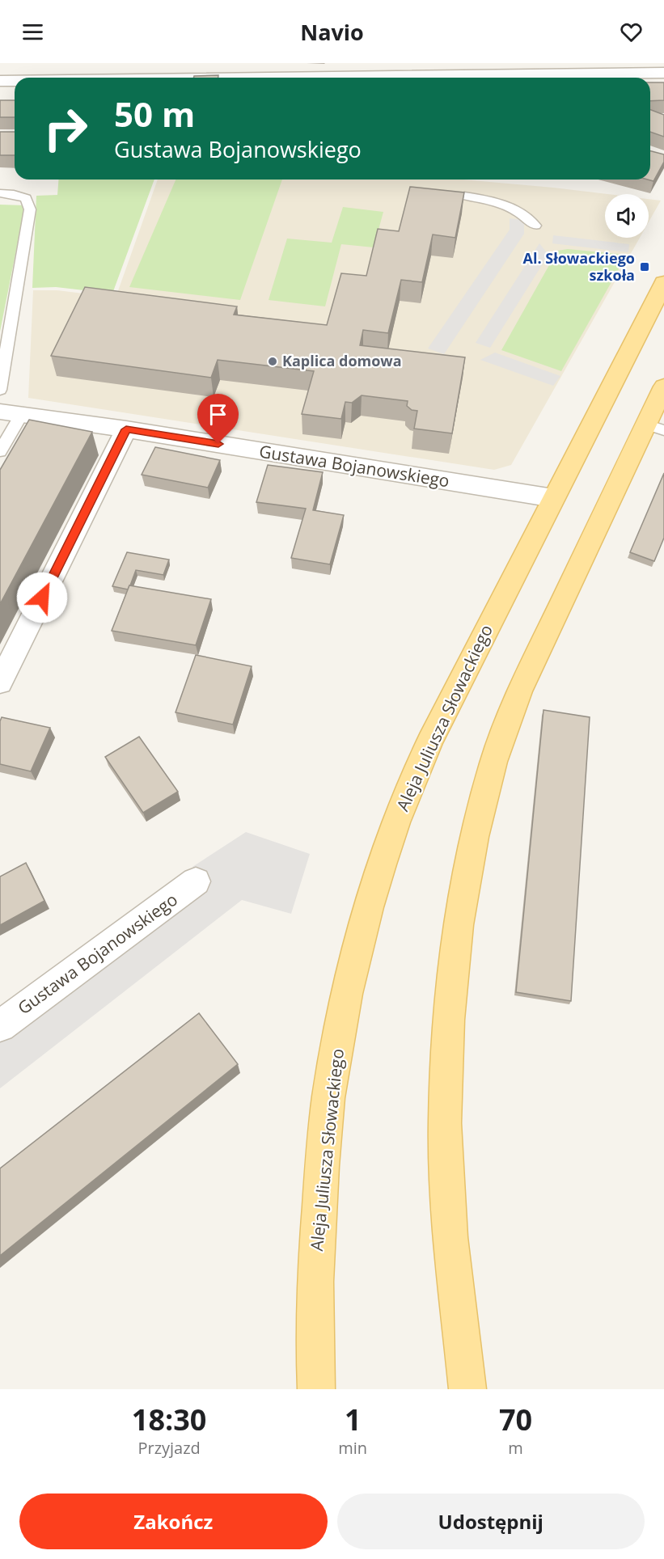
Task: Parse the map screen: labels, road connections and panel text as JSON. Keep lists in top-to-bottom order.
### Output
{
  "streets": {
    "main road": ["Aleja Juliusza Słowackiego"],
    "street": ["Gustawa Bojanowskiego"]
  },
  "crossings": [
    ["Gustawa Bojanowskiego", "Aleja Juliusza Słowackiego"]
  ],
  "places": {
    "transit": ["Al. Słowackiego szkoła"],
    "other": ["Kaplica domowa"]
  },
  "page": {
    "header": "Navio",
    "turn": ["50 m", "Gustawa Bojanowskiego"],
    "eta": [
      "18:30",
      "Przyjazd",
      "1",
      "min",
      "70",
      "m"
    ],
    "buttons": ["Zakończ", "Udostępnij"]
  }
}
